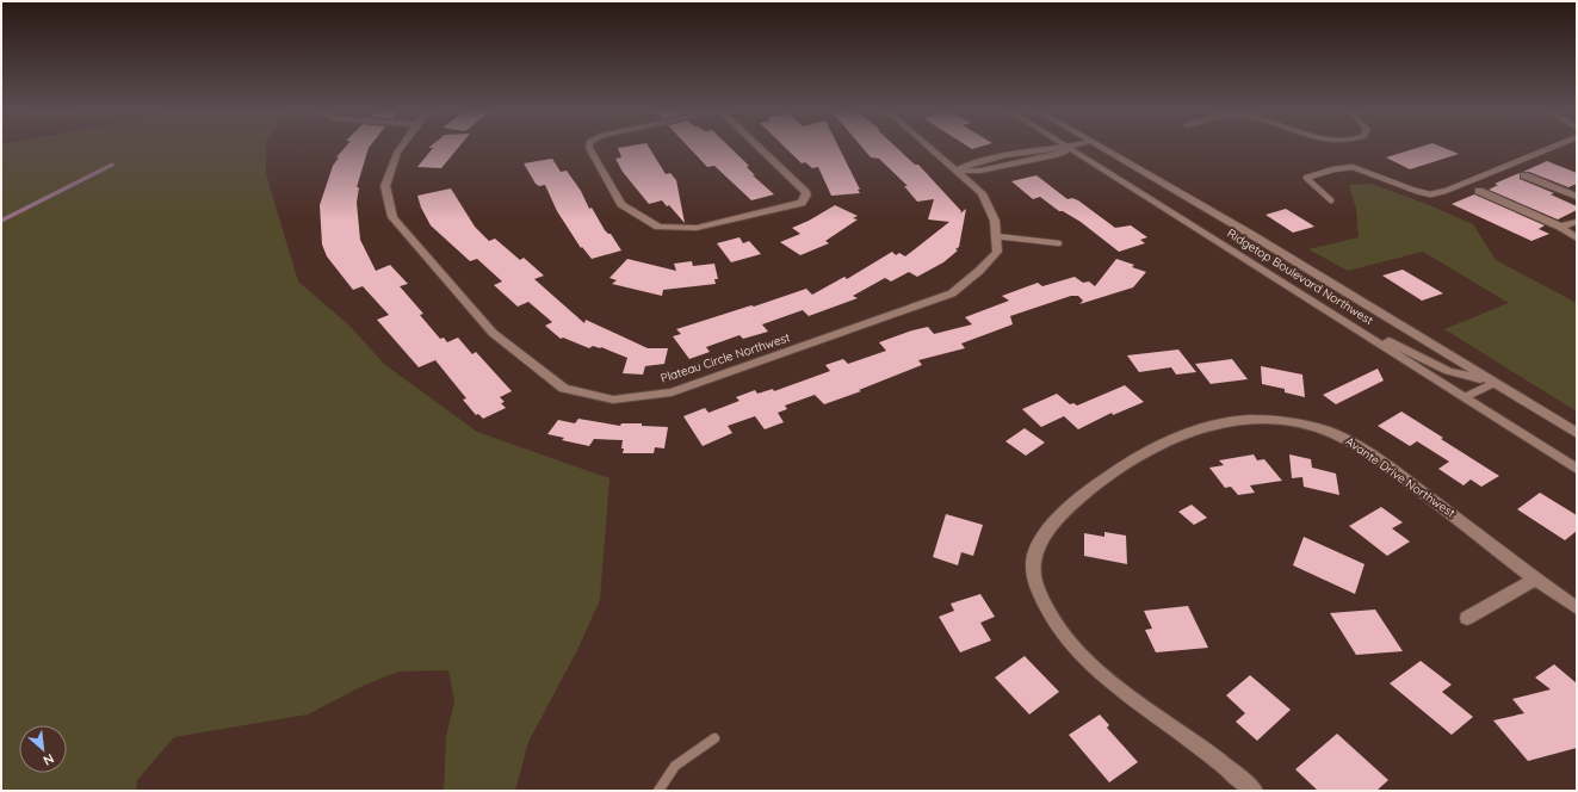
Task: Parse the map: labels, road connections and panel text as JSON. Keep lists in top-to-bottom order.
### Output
{
  "streets": {
    "street": ["Ridgetop Boulevard Northwest", "Plateau Circle Northwest", "Avante Drive Northwest"]
  },
  "north": "bottom right"
}
